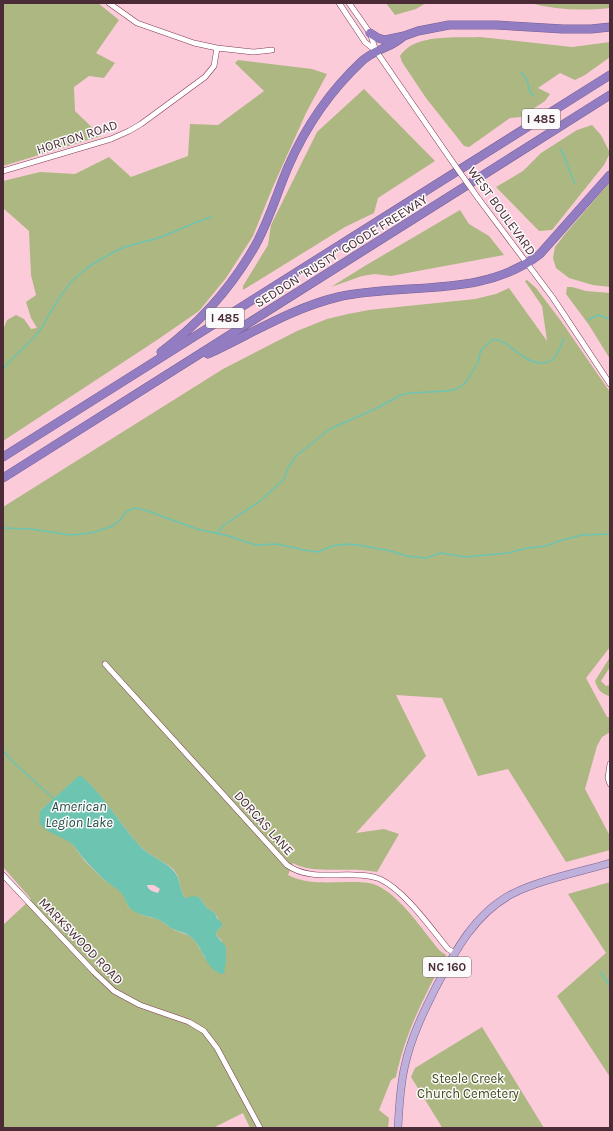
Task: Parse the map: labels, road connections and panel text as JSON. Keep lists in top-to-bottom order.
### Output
{
  "streets": {
    "highway": ["I 485", "SEDDON \"RUSTY\" GOODE FREEWAY"],
    "main road": ["NC 160"],
    "street": [
      "HORTON ROAD",
      "WEST BOULEVARD",
      "DORCAS LANE",
      "MARKSWOOD ROAD"
    ]
  },
  "crossings": [
    ["DORCAS LANE", "NC 160"]
  ],
  "water": ["American Legion Lake"],
  "parks": ["Steele Creek Church Cemetery"]
}
